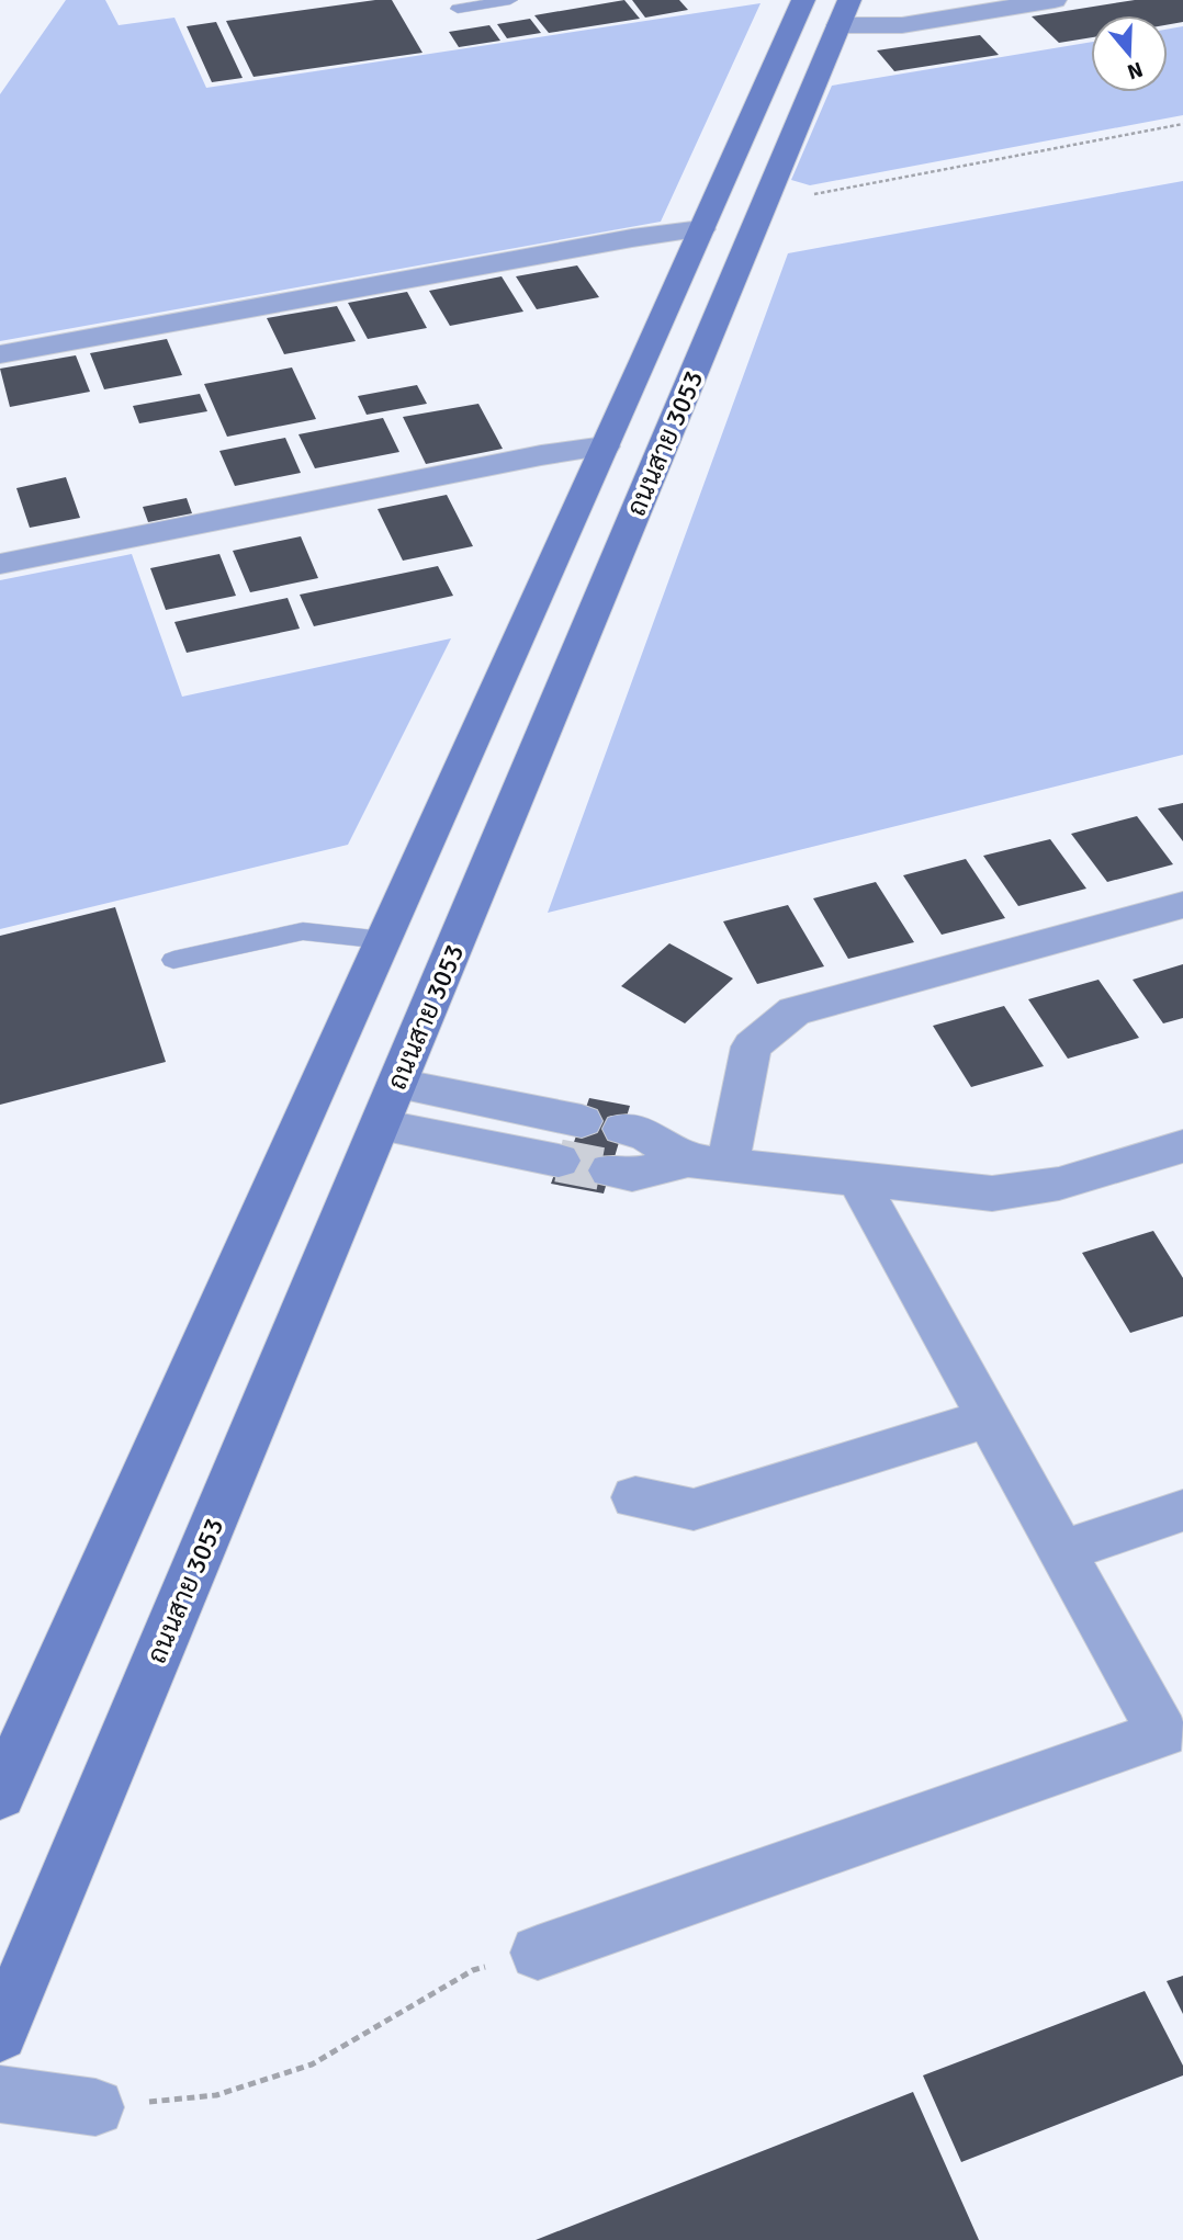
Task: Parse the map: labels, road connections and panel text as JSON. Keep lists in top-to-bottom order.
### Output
{
  "streets": {
    "main road": ["ถนนสาย 3053"]
  },
  "north": "bottom"
}
